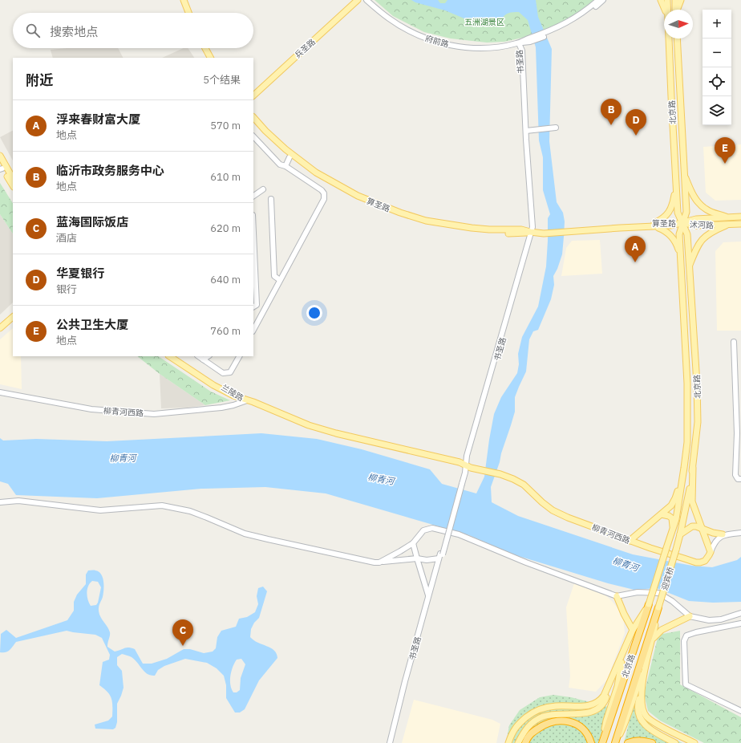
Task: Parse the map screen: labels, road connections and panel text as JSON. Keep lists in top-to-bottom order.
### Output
{
  "streets": {
    "highway": ["北京路"],
    "main road": [
      "兵圣路",
      "算圣路",
      "沭河路",
      "兰陵路",
      "柳青河西路",
      "迎宾桥"
    ],
    "street": ["府前路", "书圣路"]
  },
  "crossings": [
    ["府前路", "书圣路"],
    ["书圣路", "算圣路"],
    ["书圣路", "柳青河西路"],
    ["北京路", "算圣路"],
    ["北京路", "沭河路"],
    ["北京路", "迎宾桥"],
    ["算圣路", "沭河路"],
    ["兰陵路", "柳青河西路"]
  ],
  "water": ["柳青河"],
  "parks": ["五洲湖景区"],
  "north": "right",
  "page": {
    "map_buttons": ["+", "−"],
    "search": "搜索地点",
    "heading": ["附近", "5个结果"],
    "pins": [
      "B",
      "D",
      "E",
      "A",
      "C"
    ],
    "list": [
      {
        "mark": "A",
        "name": "浮来春财富大厦",
        "note": "地点",
        "value": "570 m"
      },
      {
        "mark": "B",
        "name": "临沂市政务服务中心",
        "note": "地点",
        "value": "610 m"
      },
      {
        "mark": "C",
        "name": "蓝海国际饭店",
        "note": "酒店",
        "value": "620 m"
      },
      {
        "mark": "D",
        "name": "华夏银行",
        "note": "银行",
        "value": "640 m"
      },
      {
        "mark": "E",
        "name": "公共卫生大厦",
        "note": "地点",
        "value": "760 m"
      }
    ]
  }
}
